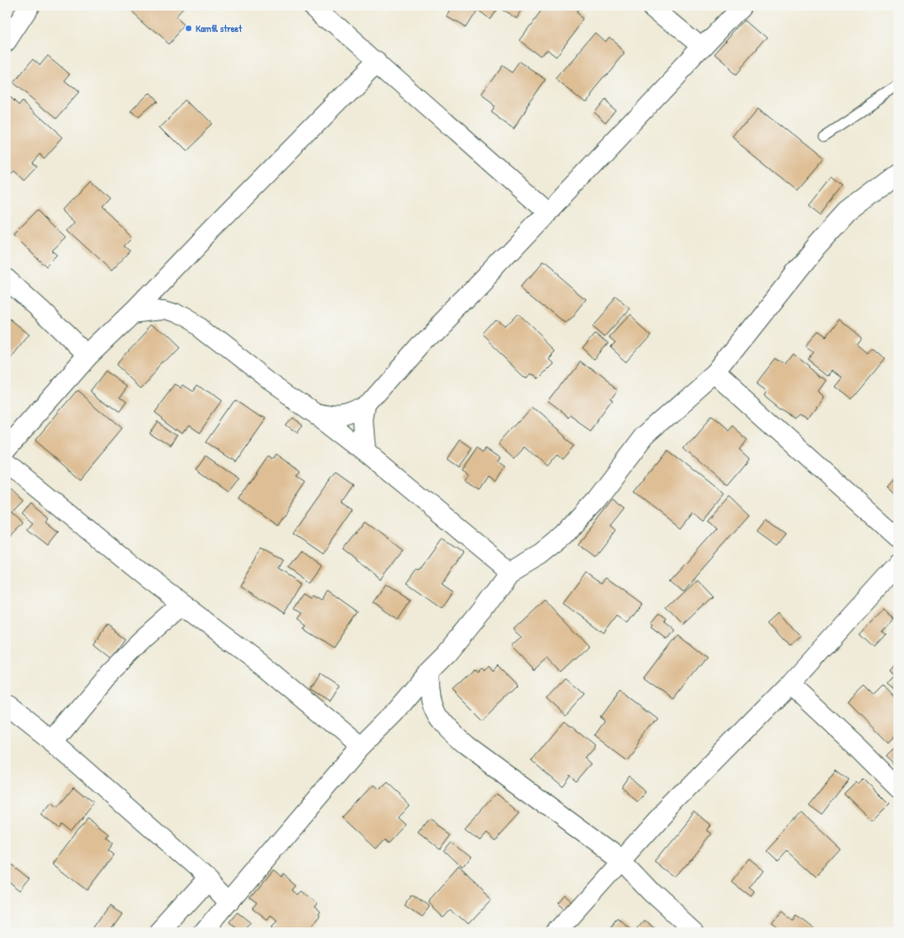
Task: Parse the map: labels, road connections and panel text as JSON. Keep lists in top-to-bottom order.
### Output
{
  "places": ["Kamfil street"]
}
